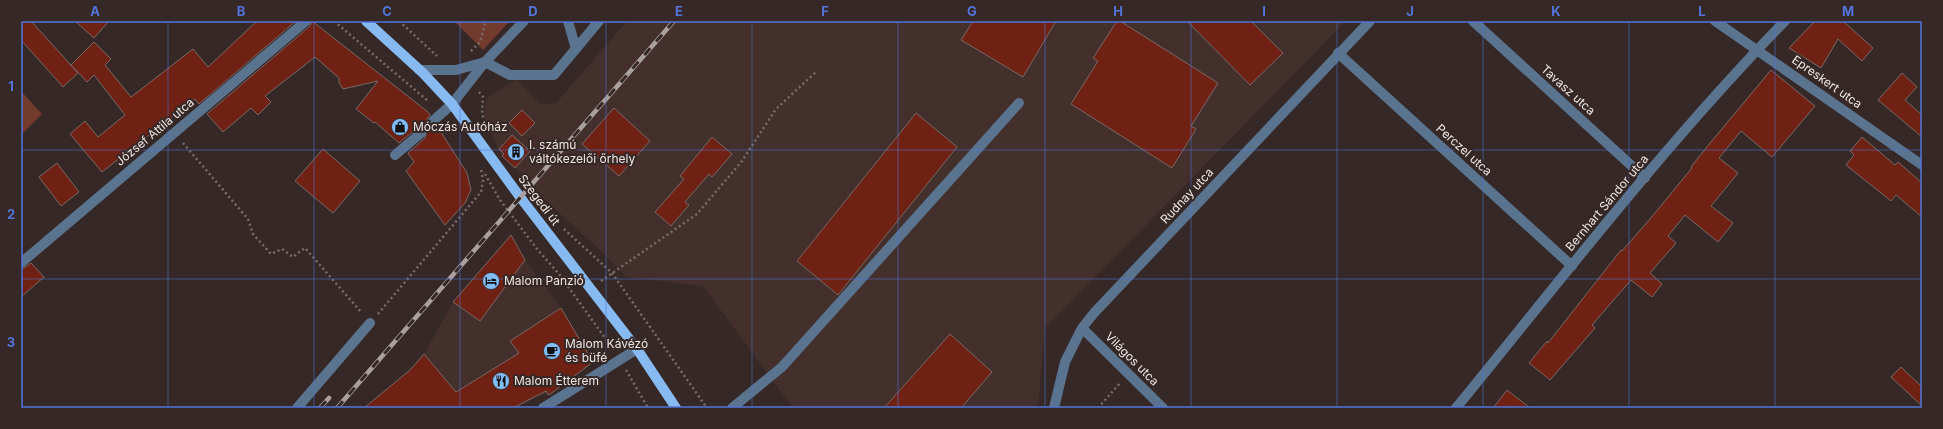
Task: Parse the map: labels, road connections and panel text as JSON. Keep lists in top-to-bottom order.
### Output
{
  "streets": {
    "main road": ["Szegedi út"],
    "street": [
      "Epreskert utca",
      "Tavasz utca",
      "József Attila utca",
      "Perczel utca",
      "Rudnay utca",
      "Bernhart Sándor utca",
      "Világos utca"
    ]
  },
  "crossings": [
    ["Epreskert utca", "Bernhart Sándor utca"],
    ["Tavasz utca", "Bernhart Sándor utca"],
    ["Perczel utca", "Rudnay utca"],
    ["Perczel utca", "Bernhart Sándor utca"],
    ["Rudnay utca", "Világos utca"]
  ],
  "places": {
    "shop": ["Móczás Autóház"],
    "building": ["I. számú váltókezelői őrhely"],
    "hotel": ["Malom Panzió"],
    "cafe": ["Malom Kávézó és büfé"],
    "restaurant": ["Malom Étterem"]
  },
  "grid": {
    "columns": [
      "A",
      "B",
      "C",
      "D",
      "E",
      "F",
      "G",
      "H",
      "I",
      "J",
      "K",
      "L",
      "M"
    ],
    "rows": ["1", "2", "3"]
  }
}
